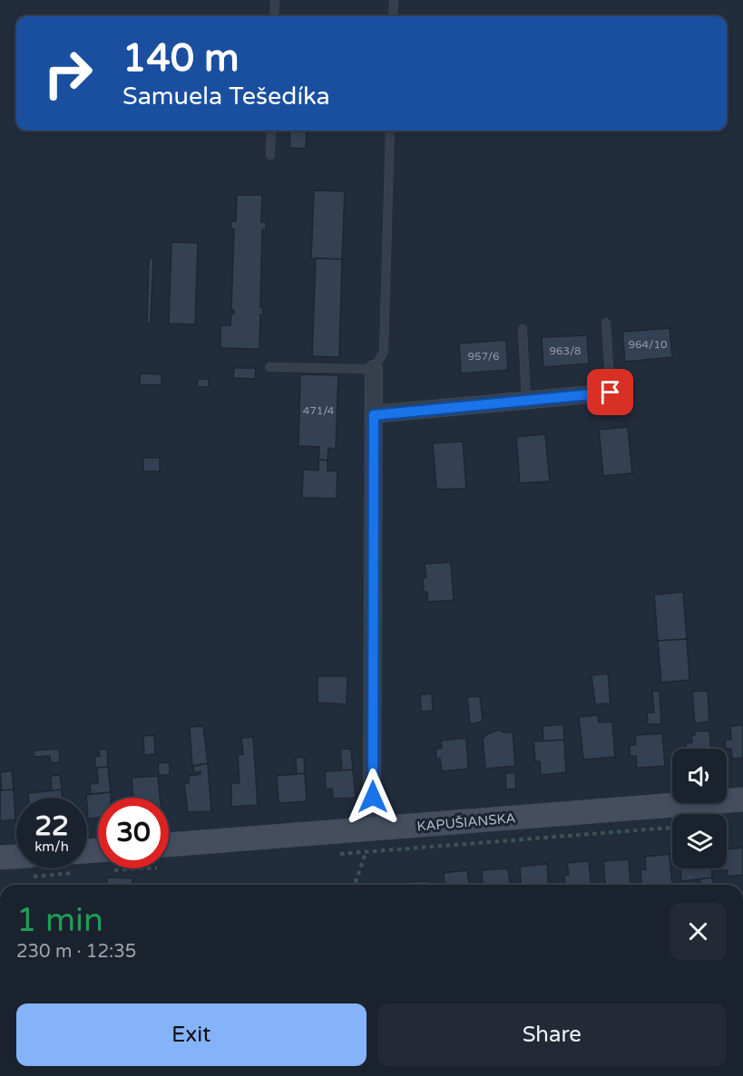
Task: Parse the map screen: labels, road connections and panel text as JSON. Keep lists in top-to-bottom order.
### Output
{
  "streets": {
    "main road": ["KAPUŠIANSKA"]
  },
  "house_numbers": [
    "964/10",
    "963/8",
    "957/6",
    "471/4"
  ],
  "page": {
    "turn": ["140 m", "Samuela Tešedíka"],
    "speed": "22 km/h",
    "limit": "30",
    "heading": ["1 min", "230 m · 12:35"],
    "buttons": ["Exit", "Share"]
  }
}
